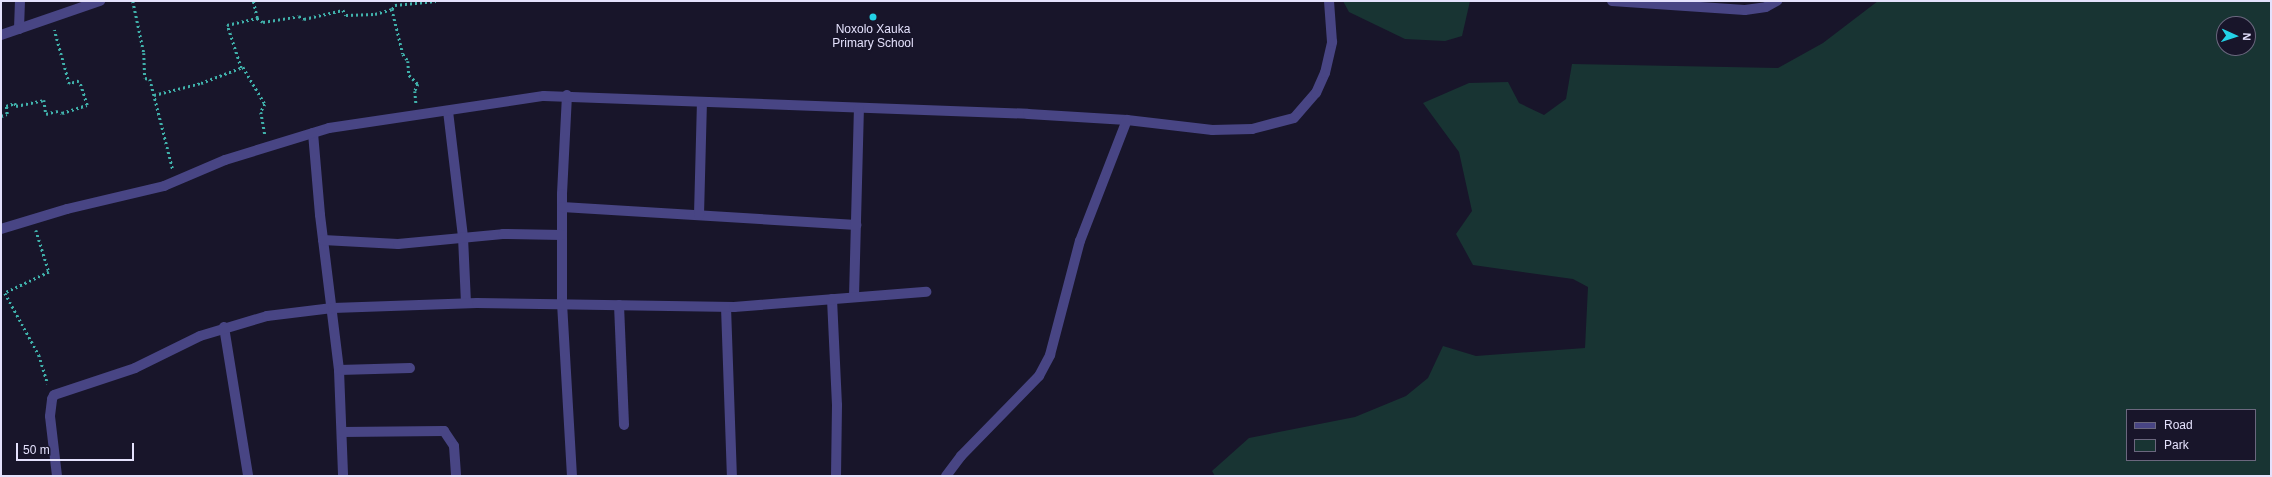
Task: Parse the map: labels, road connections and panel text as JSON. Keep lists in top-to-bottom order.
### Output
{
  "places": ["Noxolo Xauka Primary School"],
  "legend": ["Road", "Park"],
  "scale_bar": "50 m",
  "north": "right"
}
